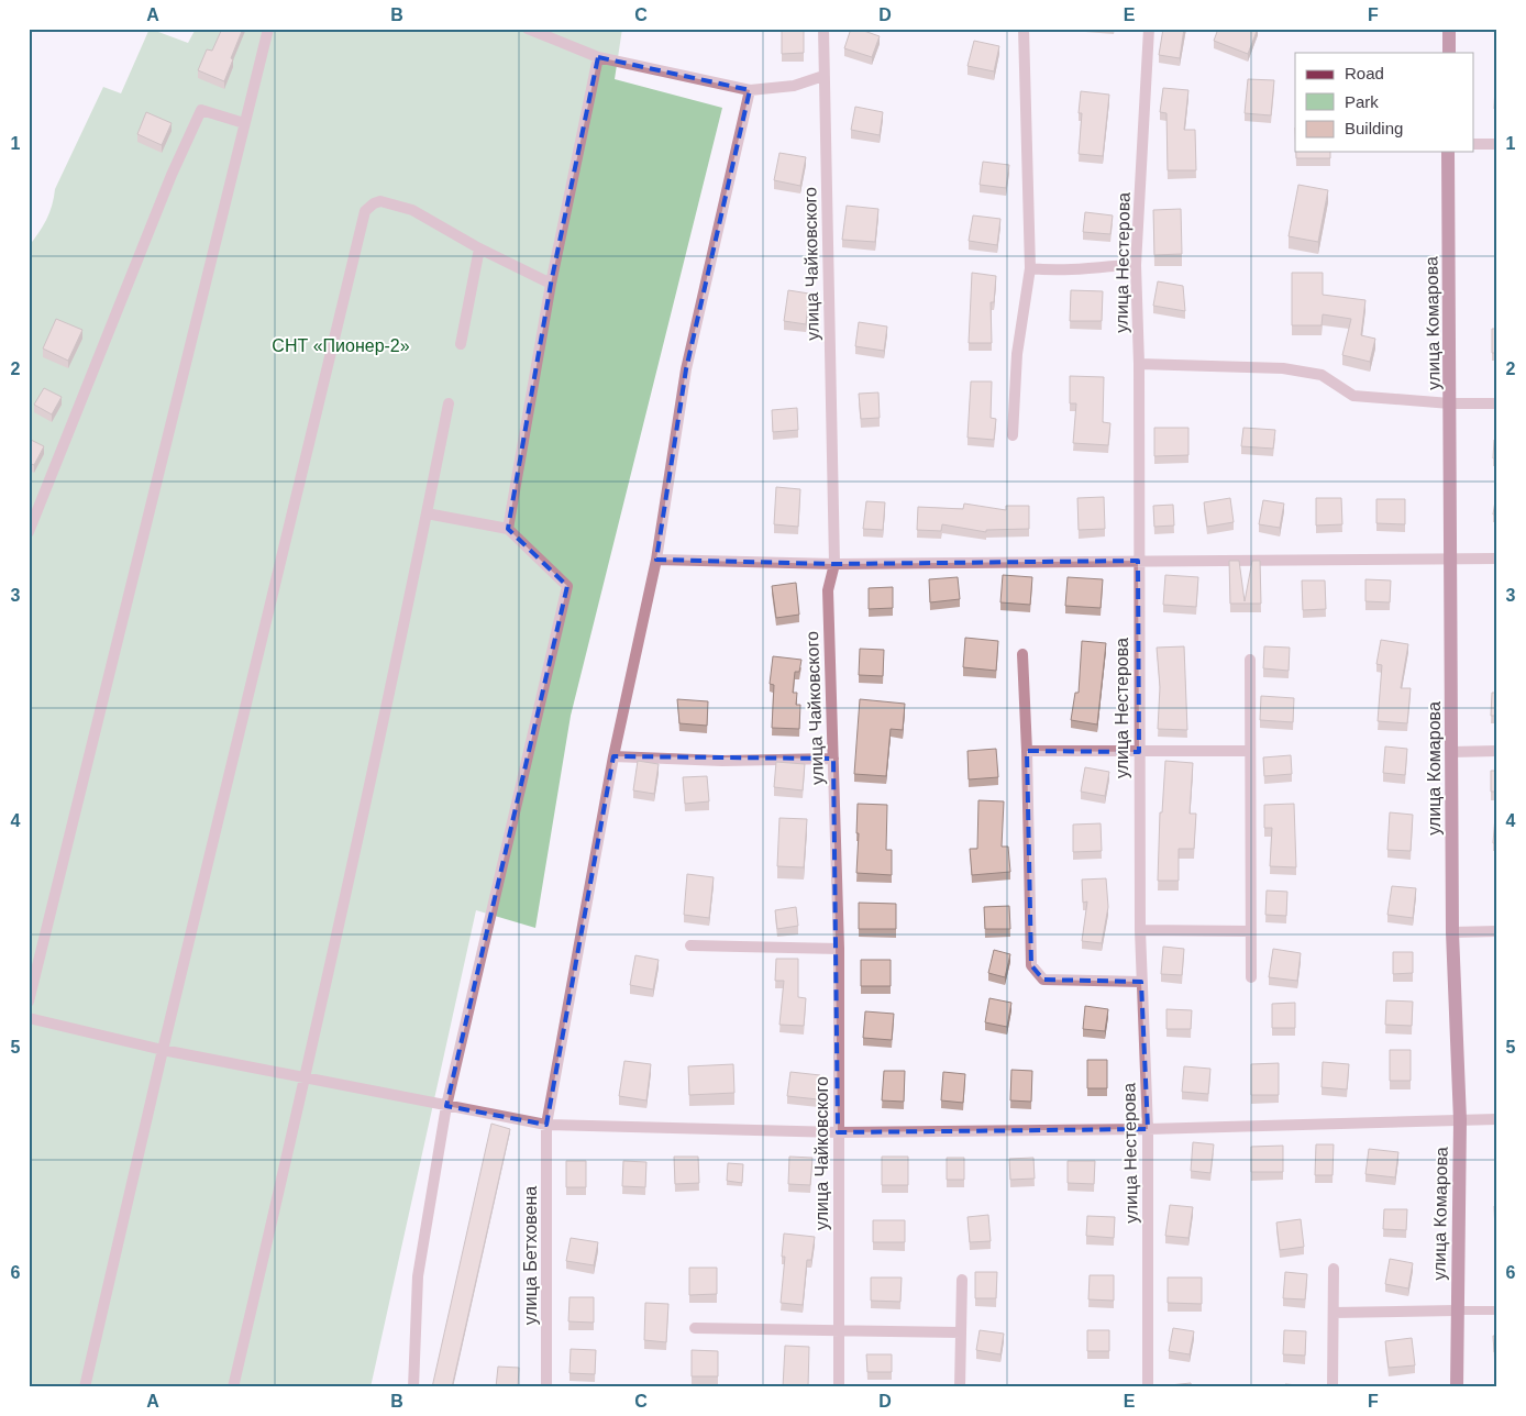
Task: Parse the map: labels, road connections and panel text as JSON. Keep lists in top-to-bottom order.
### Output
{
  "streets": {
    "main road": ["улица Комарова"],
    "street": ["улица Нестерова", "улица Чайковского", "улица Бетховена"]
  },
  "parks": ["СНТ «Пионер-2»"],
  "legend": ["Road", "Park", "Building"],
  "grid": {
    "columns": [
      "A",
      "B",
      "C",
      "D",
      "E",
      "F"
    ],
    "rows": [
      "1",
      "2",
      "3",
      "4",
      "5",
      "6"
    ]
  }
}
